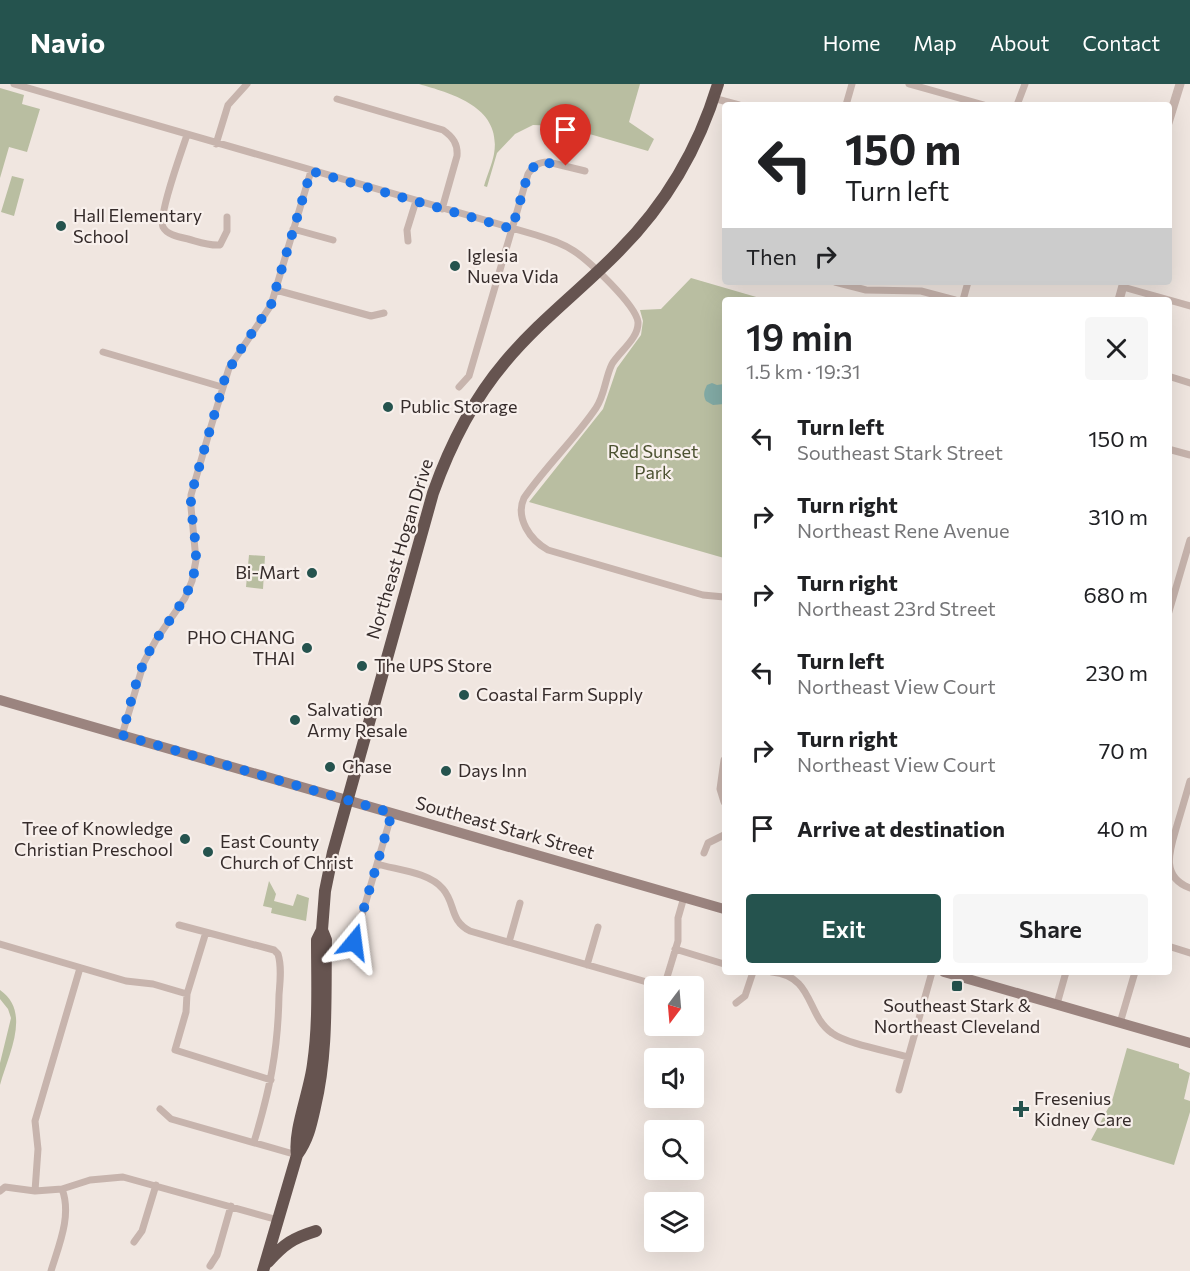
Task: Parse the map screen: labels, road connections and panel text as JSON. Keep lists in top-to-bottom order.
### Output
{
  "streets": {
    "highway": ["Northeast Hogan Drive"],
    "main road": ["Southeast Stark Street"]
  },
  "crossings": [
    ["Northeast Hogan Drive", "Southeast Stark Street"]
  ],
  "parks": ["Red Sunset Park"],
  "places": {
    "other": [
      "Hall Elementary School",
      "Iglesia Nueva Vida",
      "Public Storage",
      "Bi-Mart",
      "PHO CHANG THAI",
      "The UPS Store",
      "Coastal Farm Supply",
      "Salvation Army Resale",
      "Chase",
      "Days Inn",
      "Tree of Knowledge Christian Preschool",
      "East County Church of Christ"
    ],
    "transit": ["Southeast Stark & Northeast Cleveland"],
    "health": ["Fresenius Kidney Care"]
  },
  "north": "bottom",
  "page": {
    "header": "Navio",
    "nav": [
      "Home",
      "Map",
      "About",
      "Contact"
    ],
    "turn": ["150 m", "Turn left"],
    "then": "Then",
    "heading": ["19 min", "1.5 km · 19:31"],
    "list": [
      {
        "name": "Turn left",
        "note": "Southeast Stark Street",
        "value": "150 m"
      },
      {
        "name": "Turn right",
        "note": "Northeast Rene Avenue",
        "value": "310 m"
      },
      {
        "name": "Turn right",
        "note": "Northeast 23rd Street",
        "value": "680 m"
      },
      {
        "name": "Turn left",
        "note": "Northeast View Court",
        "value": "230 m"
      },
      {
        "name": "Turn right",
        "note": "Northeast View Court",
        "value": "70 m"
      },
      {
        "name": "Arrive at destination",
        "value": "40 m"
      }
    ],
    "buttons": ["Exit", "Share"]
  }
}
